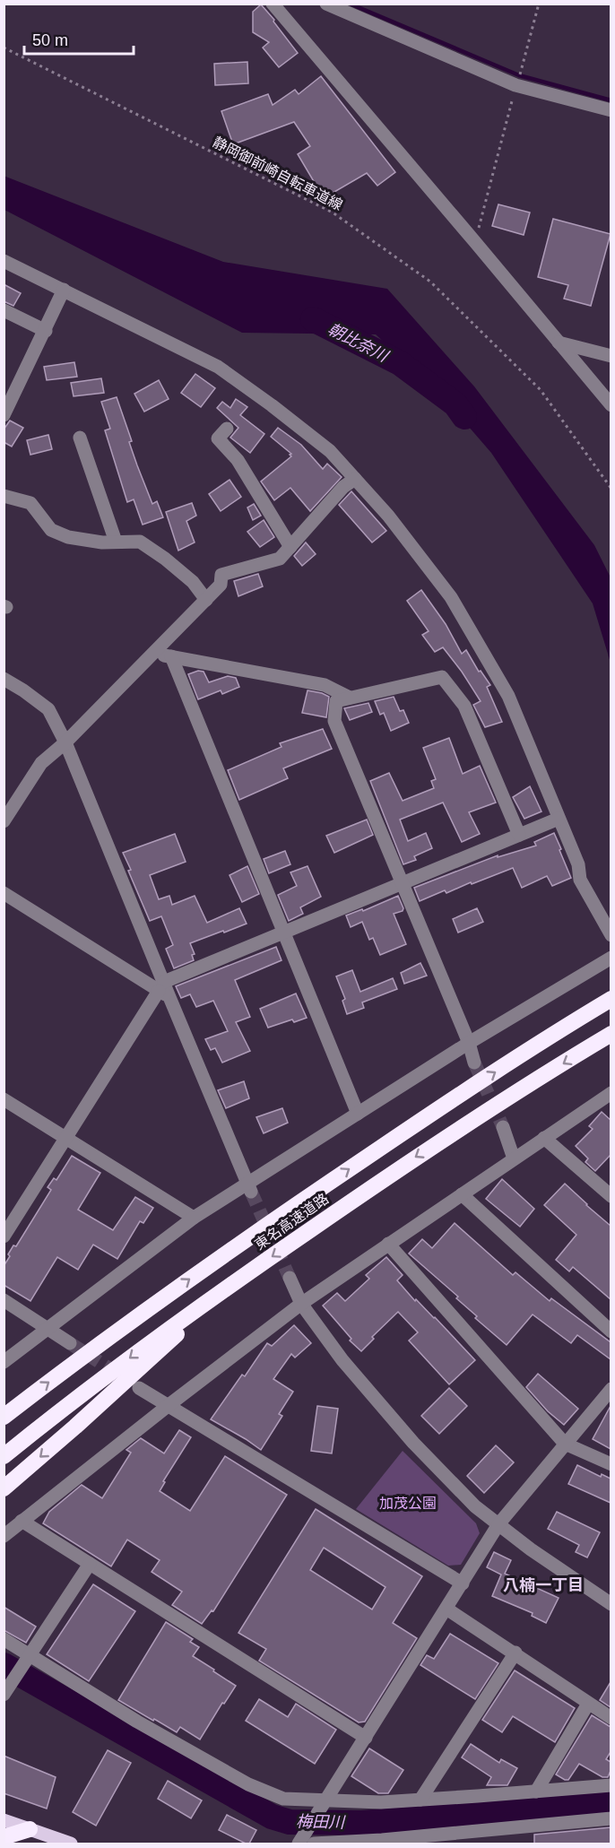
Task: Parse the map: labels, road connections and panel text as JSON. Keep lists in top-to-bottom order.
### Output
{
  "streets": {
    "highway": ["東名高速道路"],
    "path": ["静岡御前崎自転車道線"]
  },
  "districts": ["八楠一丁目"],
  "water": ["朝比奈川", "梅田川"],
  "parks": ["加茂公園"],
  "scale_bar": "50 m"
}
